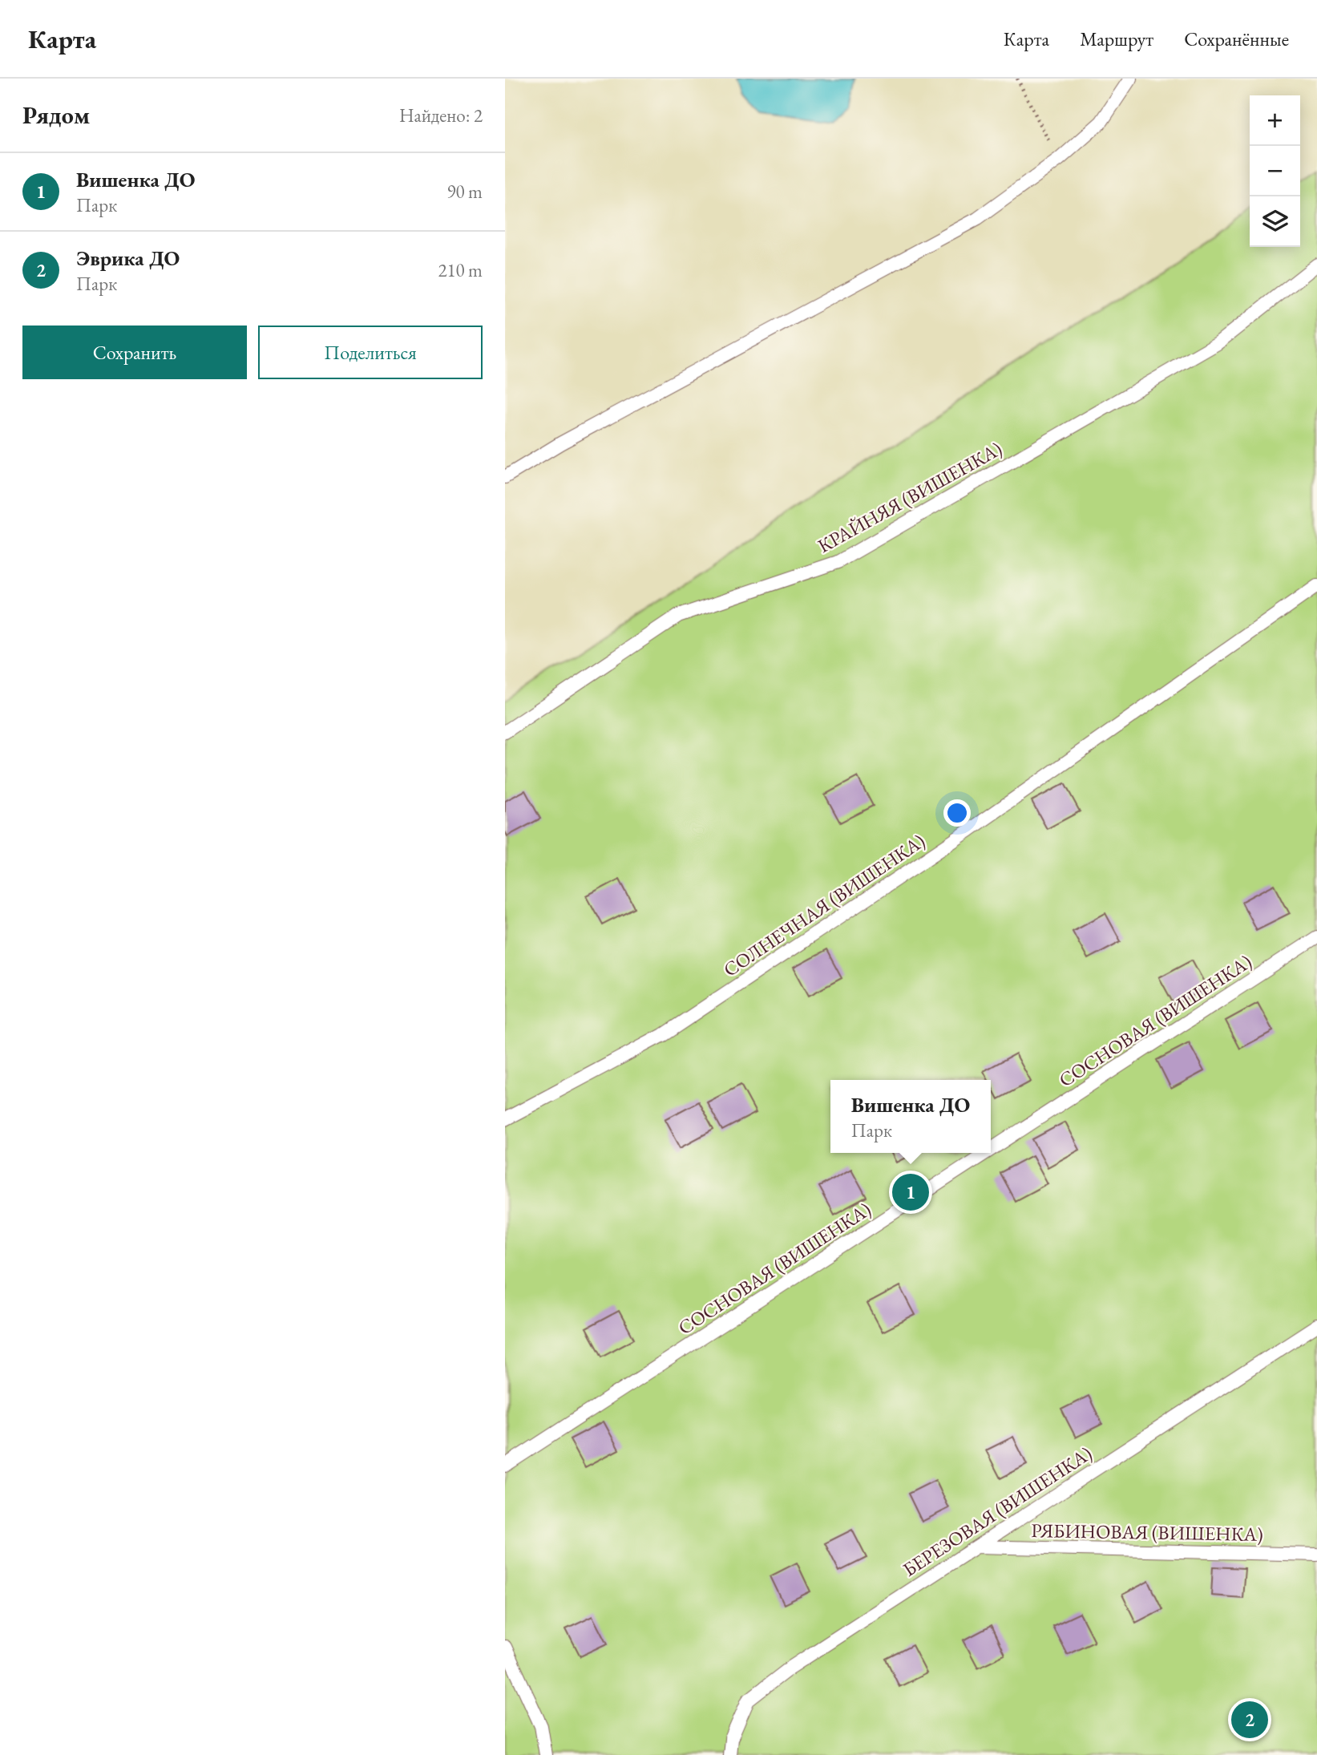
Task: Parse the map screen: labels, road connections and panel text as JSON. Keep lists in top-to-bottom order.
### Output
{
  "streets": {
    "lane": [
      "КРАЙНЯЯ (ВИШЕНКА)",
      "СОЛНЕЧНАЯ (ВИШЕНКА)",
      "СОСНОВАЯ (ВИШЕНКА)",
      "БЕРЕЗОВАЯ (ВИШЕНКА)",
      "РЯБИНОВАЯ (ВИШЕНКА)"
    ]
  },
  "crossings": [
    ["БЕРЕЗОВАЯ (ВИШЕНКА)", "РЯБИНОВАЯ (ВИШЕНКА)"]
  ],
  "page": {
    "header": "Карта",
    "nav": ["Карта", "Маршрут", "Сохранённые"],
    "heading": ["Рядом", "Найдено: 2"],
    "map_buttons": ["+", "−"],
    "list": [
      {
        "mark": "1",
        "name": "Вишенка ДО",
        "note": "Парк",
        "value": "90 m"
      },
      {
        "mark": "2",
        "name": "Эврика ДО",
        "note": "Парк",
        "value": "210 m"
      }
    ],
    "buttons": ["Сохранить", "Поделиться"],
    "popup": ["Вишенка ДО", "Парк"],
    "pins": ["1", "2"]
  }
}
